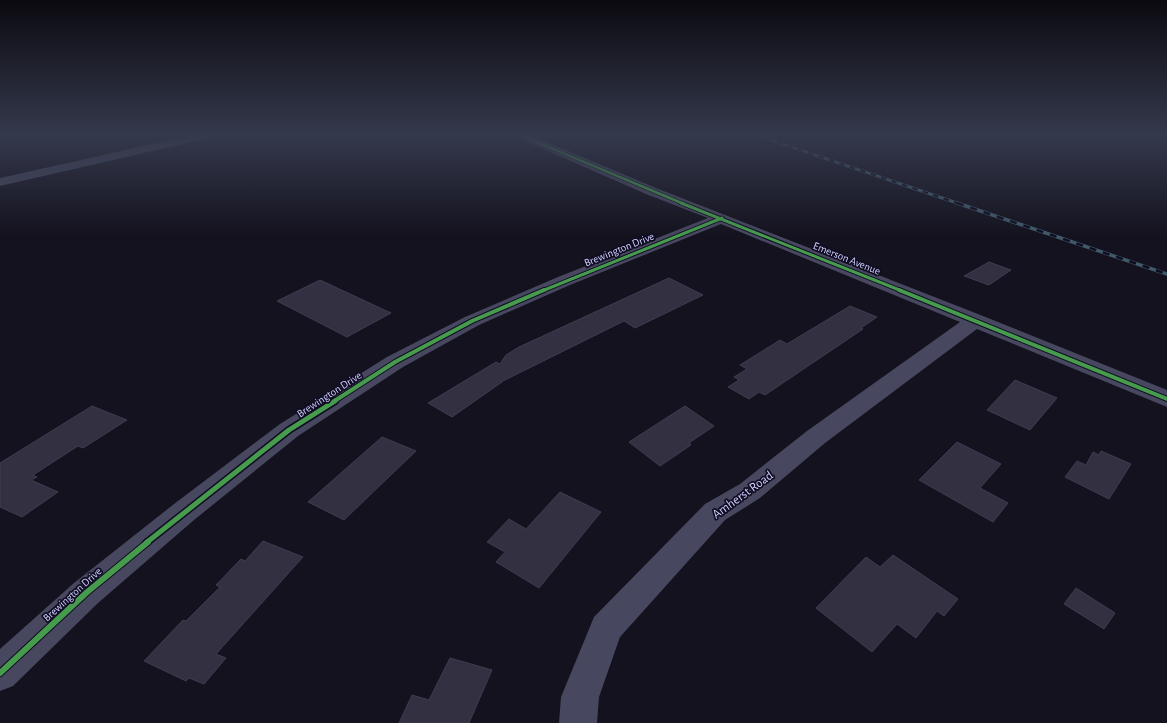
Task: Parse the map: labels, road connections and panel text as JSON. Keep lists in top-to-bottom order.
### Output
{
  "streets": {
    "street": ["Brewington Drive", "Emerson Avenue", "Amherst Road"]
  },
  "crossings": [
    ["Brewington Drive", "Emerson Avenue"],
    ["Emerson Avenue", "Amherst Road"]
  ]
}
